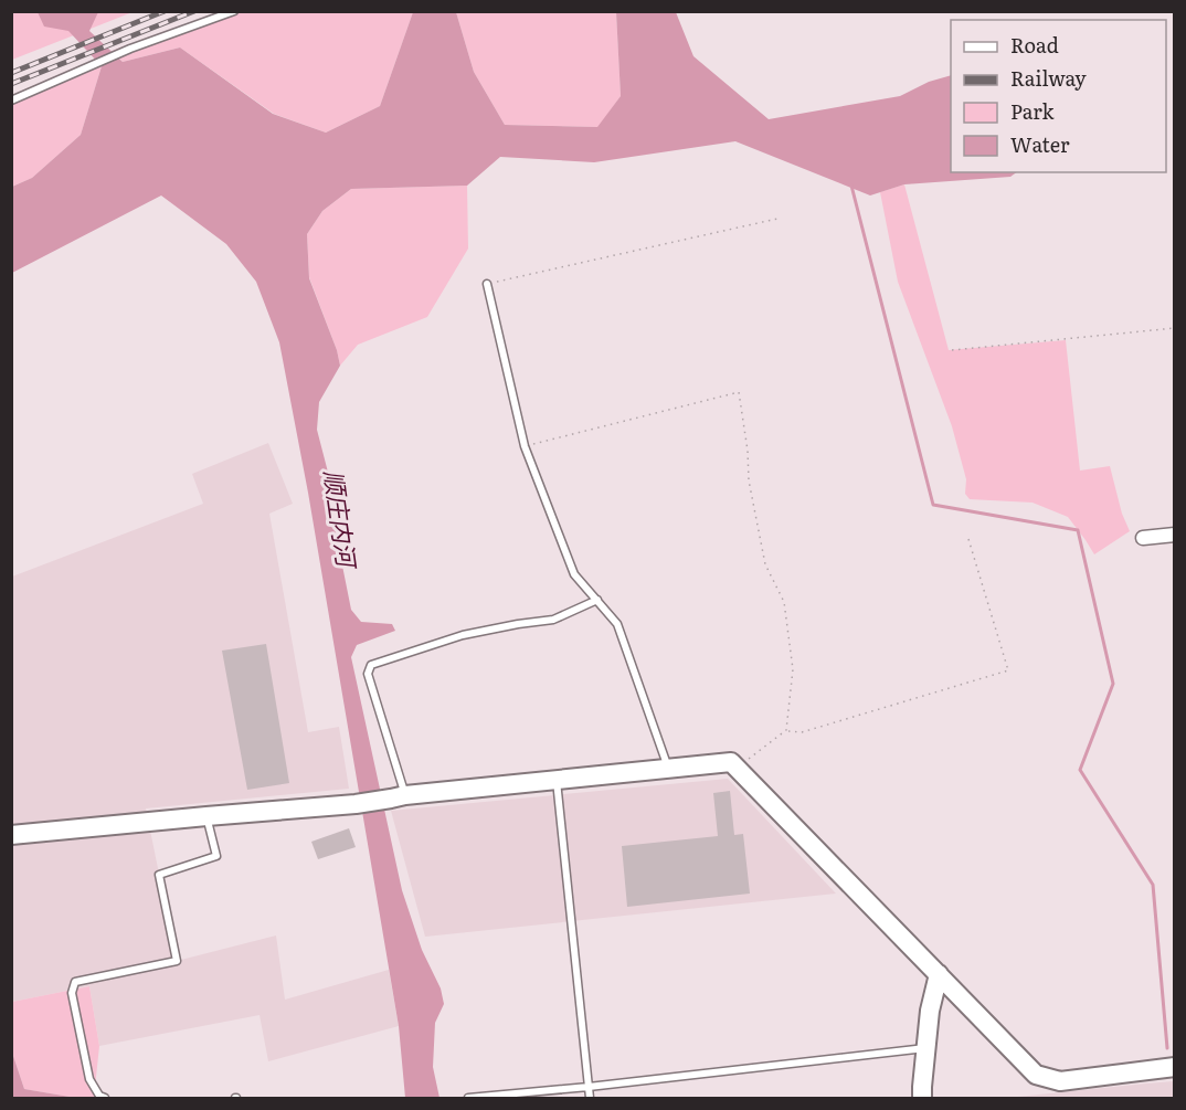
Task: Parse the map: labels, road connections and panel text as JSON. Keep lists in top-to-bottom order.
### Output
{
  "water": ["顺庄内河"],
  "legend": [
    "Road",
    "Railway",
    "Park",
    "Water"
  ]
}
